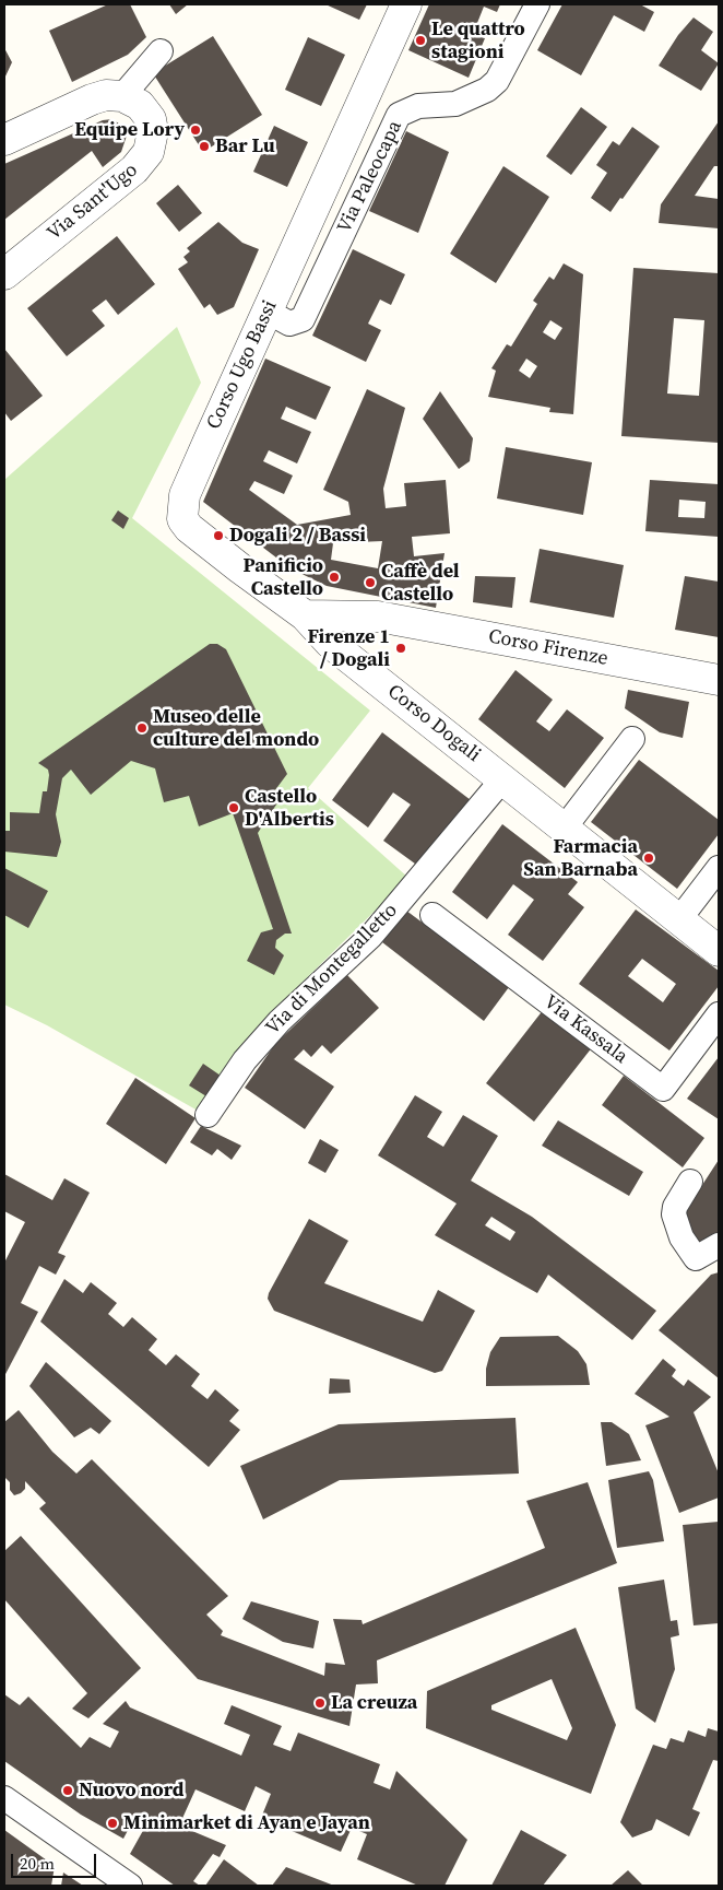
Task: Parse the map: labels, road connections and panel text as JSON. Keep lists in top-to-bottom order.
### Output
{
  "streets": {
    "street": [
      "Via Paleocapa",
      "Via Sant'Ugo",
      "Corso Ugo Bassi",
      "Corso Firenze",
      "Corso Dogali",
      "Via di Montegalletto",
      "Via Kassala"
    ]
  },
  "crossings": [
    ["Via Paleocapa", "Corso Ugo Bassi"],
    ["Corso Ugo Bassi", "Corso Firenze"],
    ["Corso Ugo Bassi", "Corso Dogali"],
    ["Corso Firenze", "Corso Dogali"],
    ["Corso Dogali", "Via di Montegalletto"]
  ],
  "places": [
    "Le quattro stagioni",
    "Equipe Lory",
    "Bar Lu",
    "Dogali 2 / Bassi",
    "Panificio Castello",
    "Caffè del Castello",
    "Firenze 1 / Dogali",
    "Museo delle culture del mondo",
    "Castello D'Albertis",
    "Farmacia San Barnaba",
    "La creuza",
    "Nuovo nord",
    "Minimarket di Ayan e Jayan"
  ],
  "scale_bar": "20 m"
}
